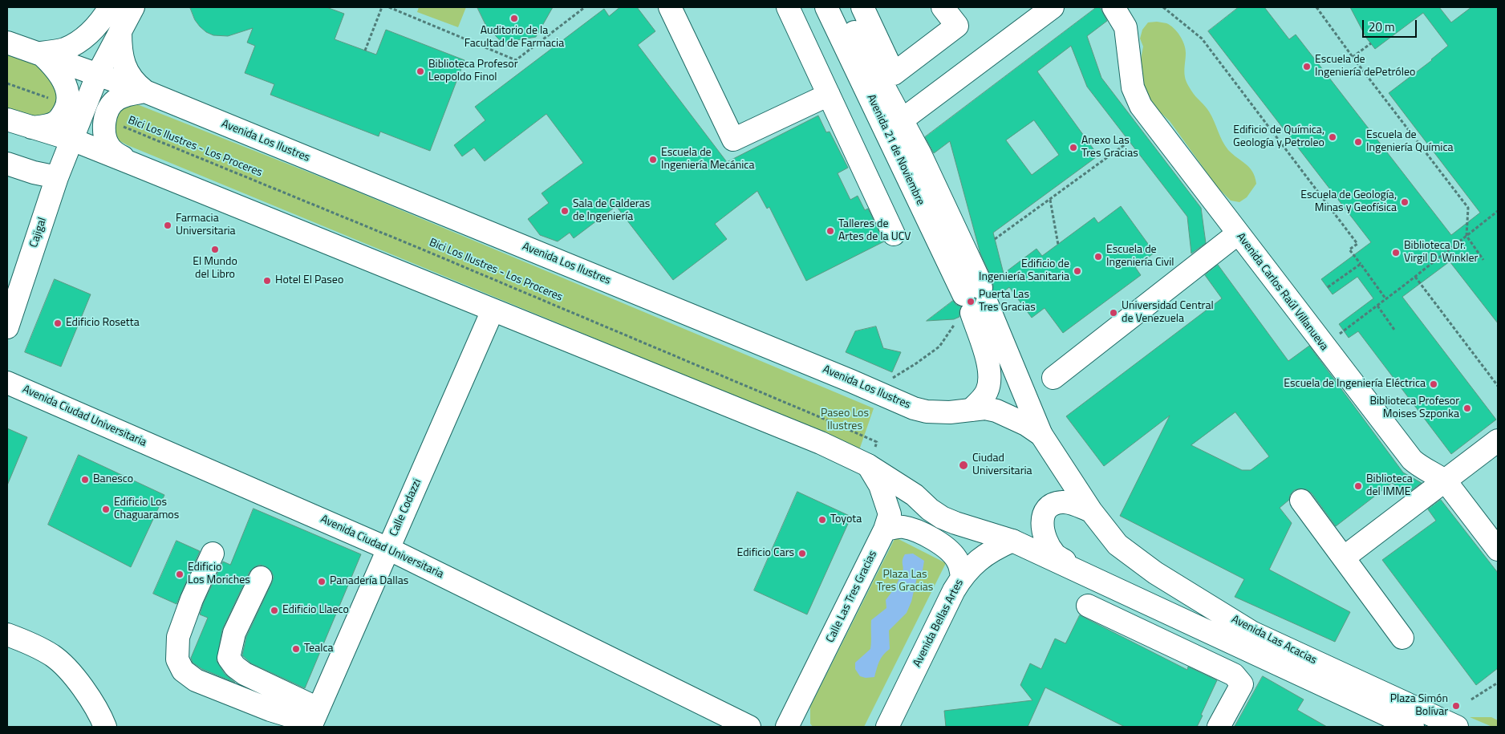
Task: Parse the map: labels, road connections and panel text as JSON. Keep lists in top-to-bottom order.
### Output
{
  "streets": {
    "main road": [
      "Avenida Los Ilustres",
      "Avenida 21 de Noviembre",
      "Cajigal",
      "Avenida Carlos Raúl Villanueva",
      "Avenida Ciudad Universitaria",
      "Calle Codazzi",
      "Calle Las Tres Gracias",
      "Avenida Bellas Artes",
      "Avenida Las Acacias"
    ],
    "path": ["Bici Los Ilustres - Los Proceres"]
  },
  "crossings": [
    ["Avenida Los Ilustres", "Avenida 21 de Noviembre"],
    ["Avenida Los Ilustres", "Cajigal"],
    ["Avenida Los Ilustres", "Avenida Las Acacias"],
    ["Avenida Ciudad Universitaria", "Calle Codazzi"]
  ],
  "parks": ["Paseo Los Ilustres", "Plaza Las Tres Gracias"],
  "places": [
    "Auditorio de la Facultad de Farmacia",
    "Escuela de Ingeniería dePetróleo",
    "Biblioteca Profesor Leopoldo Finol",
    "Edificio de Química, Geología y Petroleo",
    "Escuela de Ingeniería Química",
    "Anexo Las Tres Gracias",
    "Escuela de Ingeniería Mecánica",
    "Escuela de Geología, Minas y Geofísica",
    "Sala de Calderas de Ingeniería",
    "Farmacia Universitaria",
    "Talleres de Artes de la UCV",
    "El Mundo del Libro",
    "Biblioteca Dr. Virgil D. Winkler",
    "Escuela de Ingeniería Civil",
    "Edificio de Ingeniería Sanitaria",
    "Hotel El Paseo",
    "Puerta Las Tres Gracias",
    "Universidad Central de Venezuela",
    "Edificio Rosetta",
    "Escuela de Ingeniería Eléctrica",
    "Biblioteca Profesor Moises Szponka",
    "Ciudad Universitaria",
    "Banesco",
    "Biblioteca del IMME",
    "Edificio Los Chaguaramos",
    "Toyota",
    "Edificio Cars",
    "Edificio Los Moriches",
    "Panadería Dallas",
    "Edificio Llaeco",
    "Tealca",
    "Plaza Simón Bolívar"
  ],
  "scale_bar": "20 m"
}
